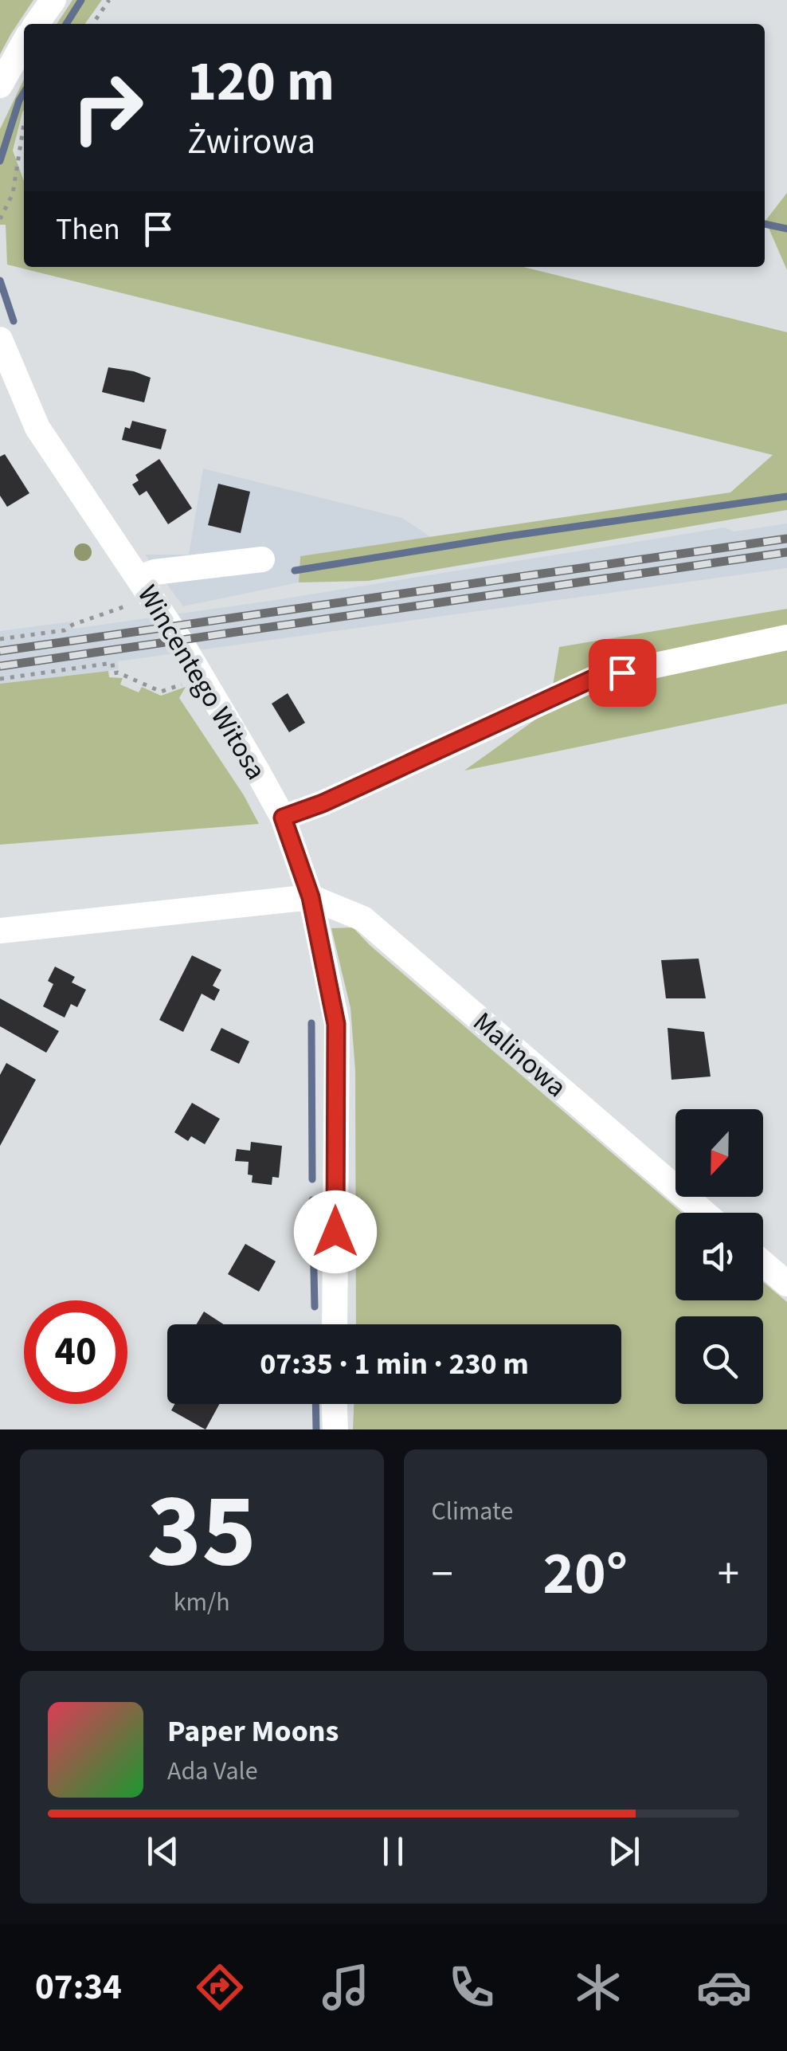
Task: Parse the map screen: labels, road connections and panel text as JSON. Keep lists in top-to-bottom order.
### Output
{
  "streets": {
    "street": ["Wincentego Witosa", "Malinowa"]
  },
  "crossings": [
    ["Wincentego Witosa", "Malinowa"]
  ],
  "north": "bottom",
  "page": {
    "turn": ["120 m", "Żwirowa"],
    "then": "Then",
    "limit": "40",
    "trip": "07:35 · 1 min · 230 m",
    "tile": [
      ["35", "km/h"],
      "Climate"
    ],
    "heat": ["−", "20°", "+"],
    "song": ["Paper Moons", "Ada Vale"],
    "tabs": "07:34"
  }
}
